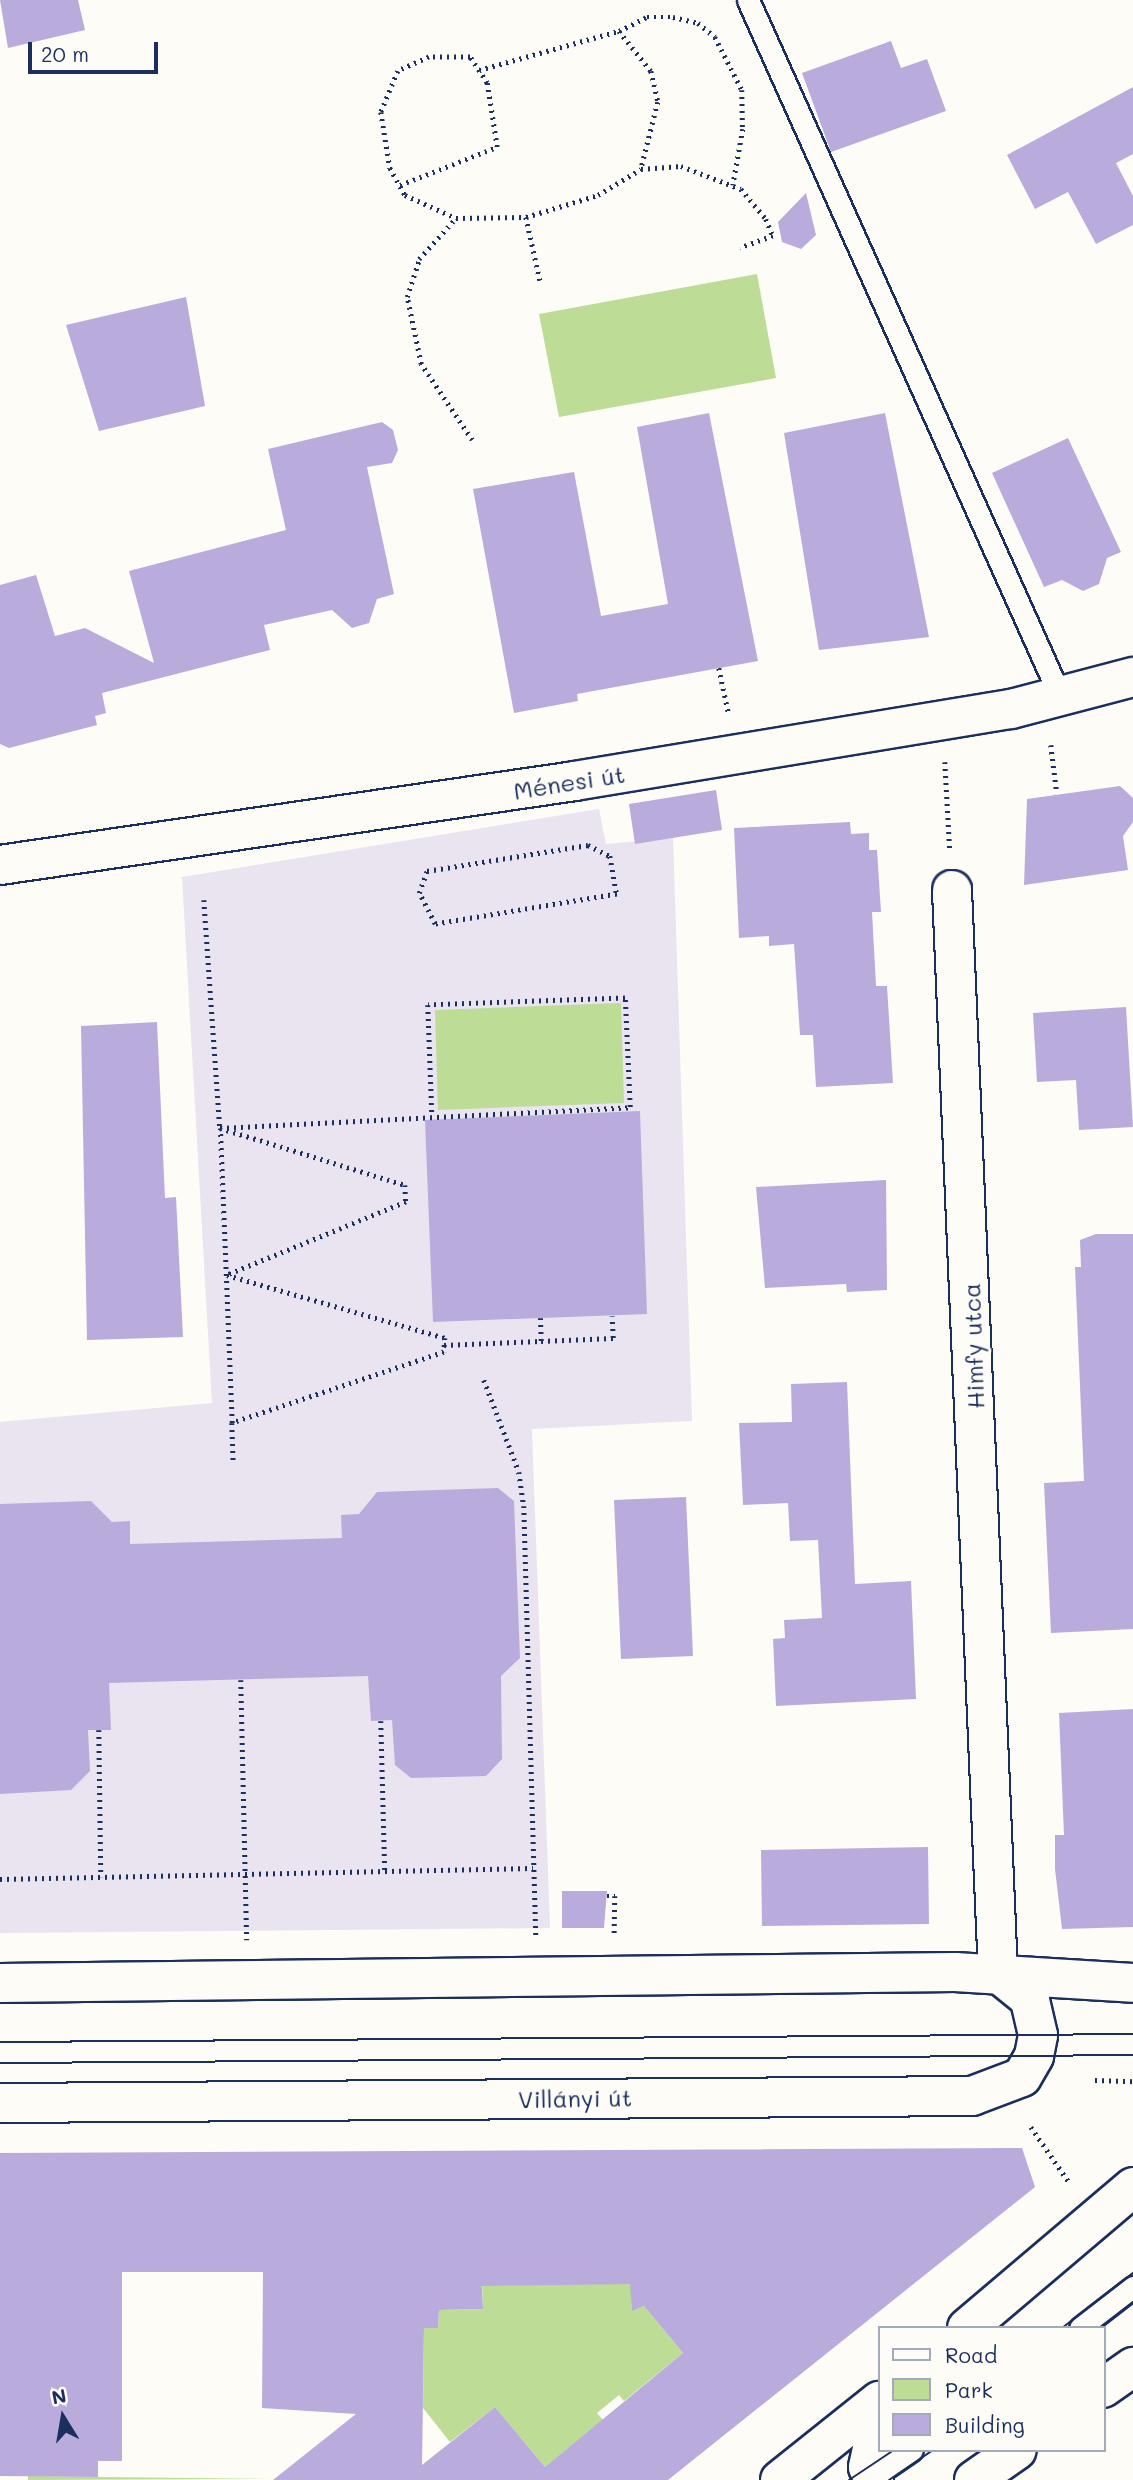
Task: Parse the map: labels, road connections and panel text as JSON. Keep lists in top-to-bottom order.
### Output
{
  "streets": {
    "street": ["Ménesi út", "Himfy utca", "Villányi út"]
  },
  "crossings": [
    ["Himfy utca", "Villányi út"]
  ],
  "legend": ["Road", "Park", "Building"],
  "scale_bar": "20 m",
  "north": "top"
}
